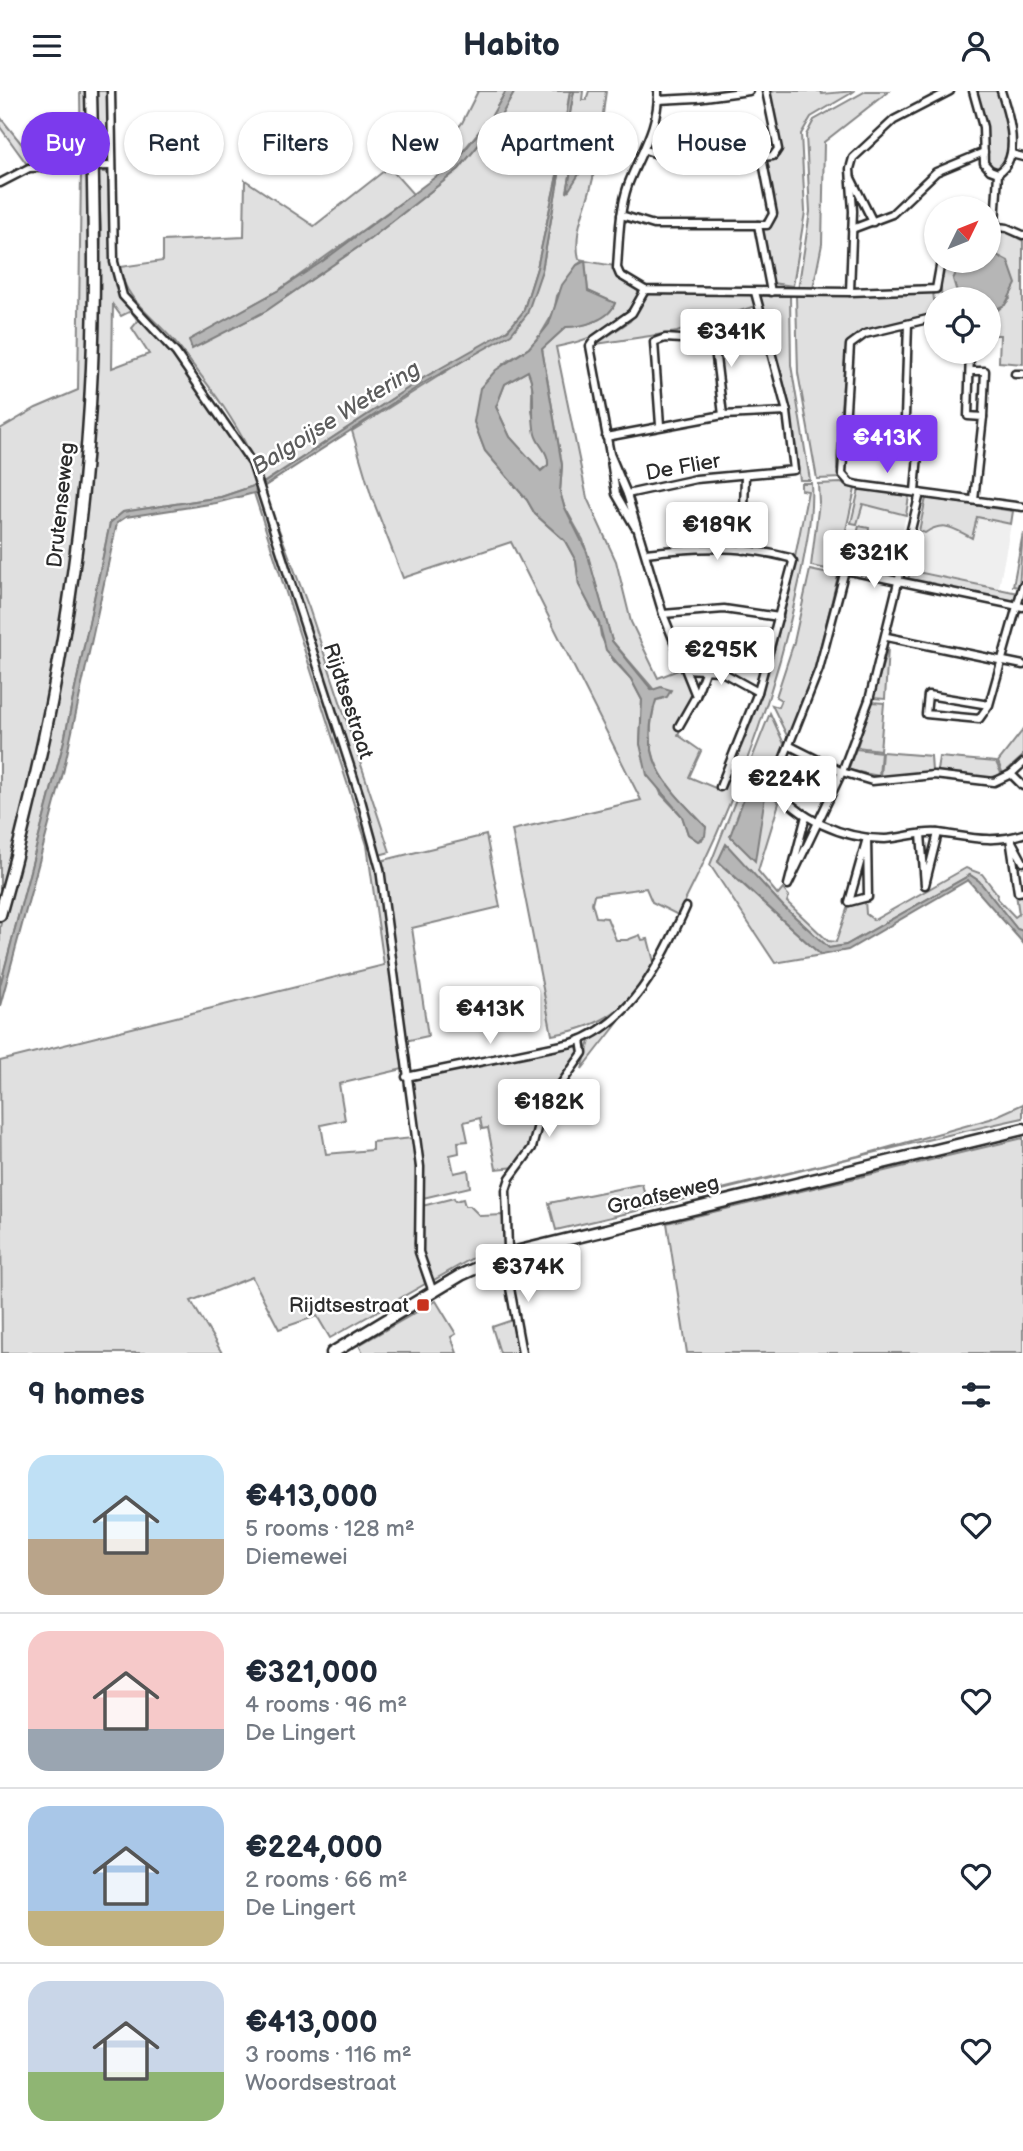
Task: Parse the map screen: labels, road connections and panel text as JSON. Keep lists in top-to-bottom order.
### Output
{
  "streets": {
    "main road": ["Drutenseweg", "Graafseweg"],
    "street": ["De Flier", "Rijdtsestraat"]
  },
  "crossings": [
    ["Rijdtsestraat", "Graafseweg"]
  ],
  "water": ["Balgoijse Wetering"],
  "places": {
    "transit": ["Rijdtsestraat"]
  },
  "north": "top right",
  "page": {
    "header": "Habito",
    "chip": [
      "Buy",
      "Rent",
      "Filters",
      "New",
      "Apartment",
      "House"
    ],
    "price": [
      "€341K",
      "€413K",
      "€189K",
      "€321K",
      "€295K",
      "€224K",
      "€413K",
      "€182K",
      "€374K"
    ],
    "heading": "9 homes",
    "list": [
      {
        "name": "€413,000",
        "note": "5 rooms · 128 m² · Diemewei"
      },
      {
        "name": "€321,000",
        "note": "4 rooms · 96 m² · De Lingert"
      },
      {
        "name": "€224,000",
        "note": "2 rooms · 66 m² · De Lingert"
      },
      {
        "name": "€413,000",
        "note": "3 rooms · 116 m² · Woordsestraat"
      }
    ]
  }
}
